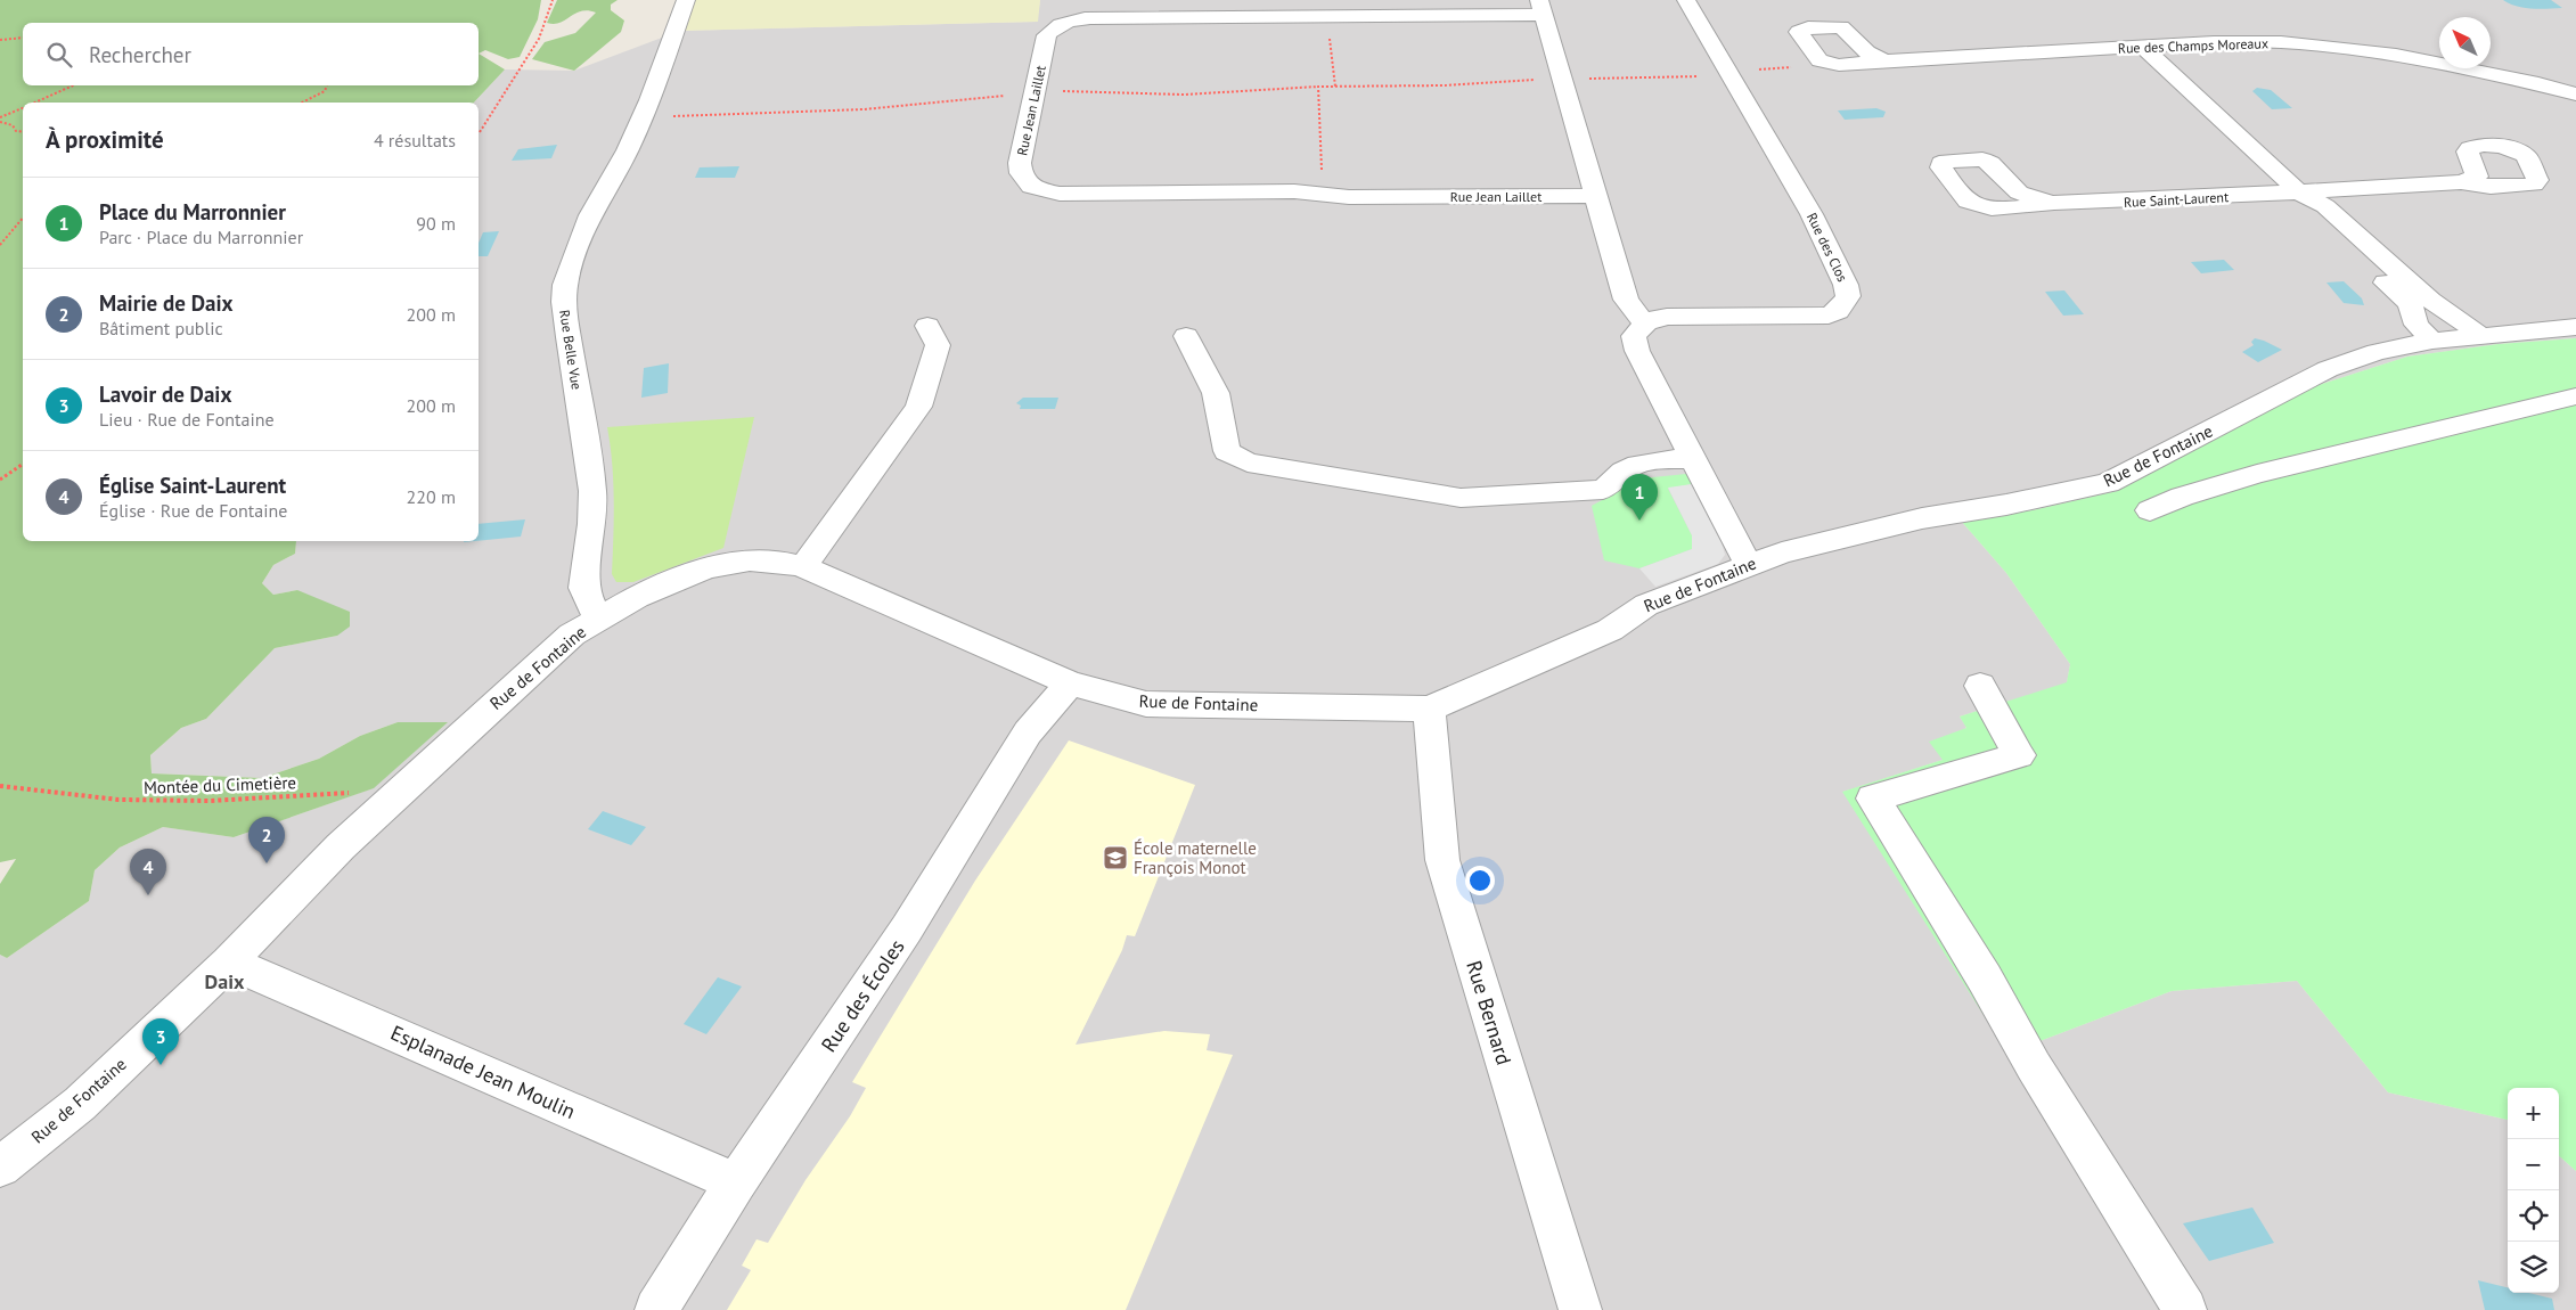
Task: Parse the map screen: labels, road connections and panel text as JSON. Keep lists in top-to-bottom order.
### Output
{
  "streets": {
    "street": [
      "Rue des Champs Moreaux",
      "Rue Jean Laillet",
      "Rue Saint-Laurent",
      "Rue des Clos",
      "Rue Belle Vue",
      "Rue de Fontaine",
      "Rue des Écoles",
      "Rue Bernard",
      "Esplanade Jean Moulin"
    ],
    "path": ["Montée du Cimetière"]
  },
  "crossings": [
    ["Rue des Champs Moreaux", "Rue Saint-Laurent"],
    ["Rue Jean Laillet", "Rue des Clos"],
    ["Rue Saint-Laurent", "Rue de Fontaine"],
    ["Rue Belle Vue", "Rue de Fontaine"],
    ["Rue de Fontaine", "Rue des Écoles"],
    ["Rue de Fontaine", "Rue Bernard"],
    ["Rue de Fontaine", "Esplanade Jean Moulin"],
    ["Rue des Écoles", "Esplanade Jean Moulin"]
  ],
  "districts": ["Daix"],
  "places": {
    "school or university": ["École maternelle François Monot"]
  },
  "north": "top left",
  "page": {
    "search": "Rechercher",
    "heading": ["À proximité", "4 résultats"],
    "list": [
      {
        "mark": "1",
        "name": "Place du Marronnier",
        "note": "Parc · Place du Marronnier",
        "value": "90 m"
      },
      {
        "mark": "2",
        "name": "Mairie de Daix",
        "note": "Bâtiment public",
        "value": "200 m"
      },
      {
        "mark": "3",
        "name": "Lavoir de Daix",
        "note": "Lieu · Rue de Fontaine",
        "value": "200 m"
      },
      {
        "mark": "4",
        "name": "Église Saint-Laurent",
        "note": "Église · Rue de Fontaine",
        "value": "220 m"
      }
    ],
    "pins": [
      "1",
      "2",
      "4",
      "3"
    ],
    "map_buttons": ["+", "−"]
  }
}
